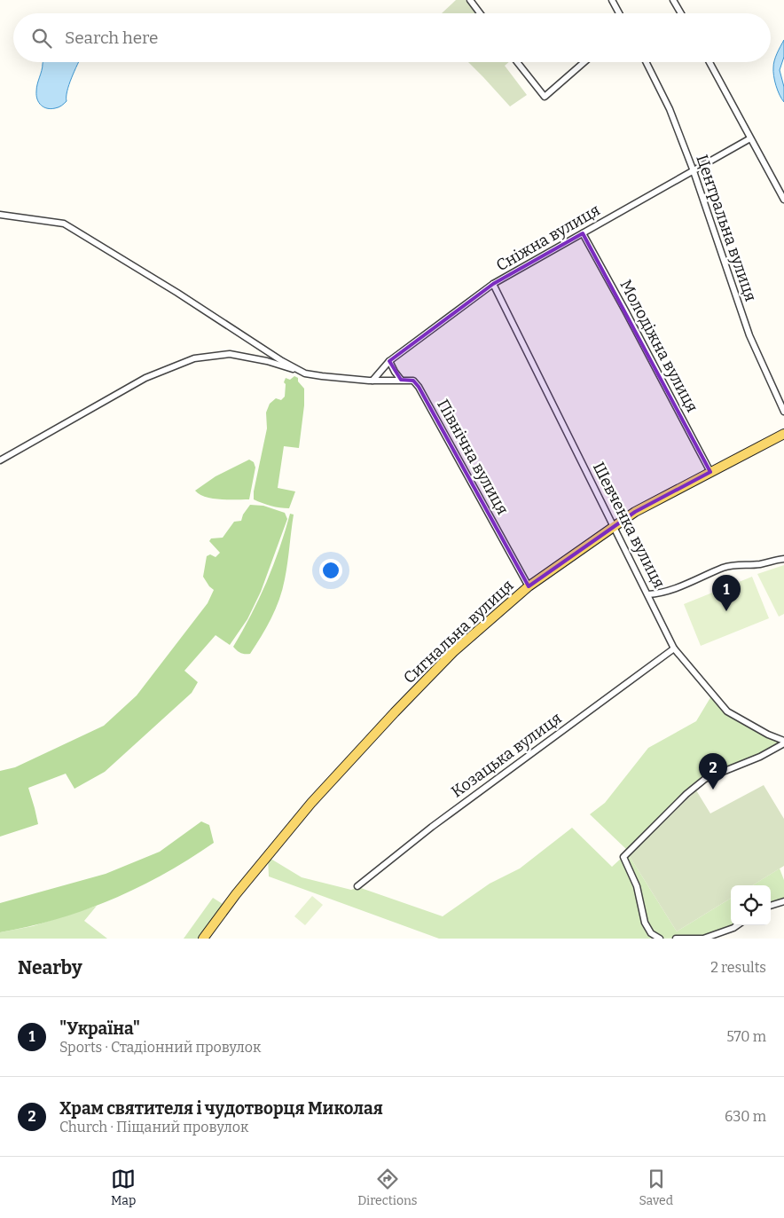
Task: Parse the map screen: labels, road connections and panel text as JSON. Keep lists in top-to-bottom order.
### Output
{
  "streets": {
    "main road": ["Сигнальна вулиця"],
    "street": [
      "Центральна вулиця",
      "Сніжна вулиця",
      "Молодіжна вулиця",
      "Північна вулиця",
      "Шевченка вулиця",
      "Козацька вулиця"
    ]
  },
  "crossings": [
    ["Центральна вулиця", "Сніжна вулиця"],
    ["Сніжна вулиця", "Молодіжна вулиця"],
    ["Сніжна вулиця", "Північна вулиця"],
    ["Сніжна вулиця", "Шевченка вулиця"],
    ["Молодіжна вулиця", "Сигнальна вулиця"],
    ["Північна вулиця", "Сигнальна вулиця"],
    ["Шевченка вулиця", "Сигнальна вулиця"],
    ["Шевченка вулиця", "Козацька вулиця"]
  ],
  "page": {
    "search": "Search here",
    "pins": ["1", "2"],
    "heading": ["Nearby", "2 results"],
    "list": [
      {
        "mark": "1",
        "name": "\"Україна\"",
        "note": "Sports · Стадіонний провулок",
        "value": "570 m"
      },
      {
        "mark": "2",
        "name": "Храм святителя і чудотворця Миколая",
        "note": "Church · Піщаний провулок",
        "value": "630 m"
      }
    ],
    "nav": ["Map", "Directions", "Saved"]
  }
}
